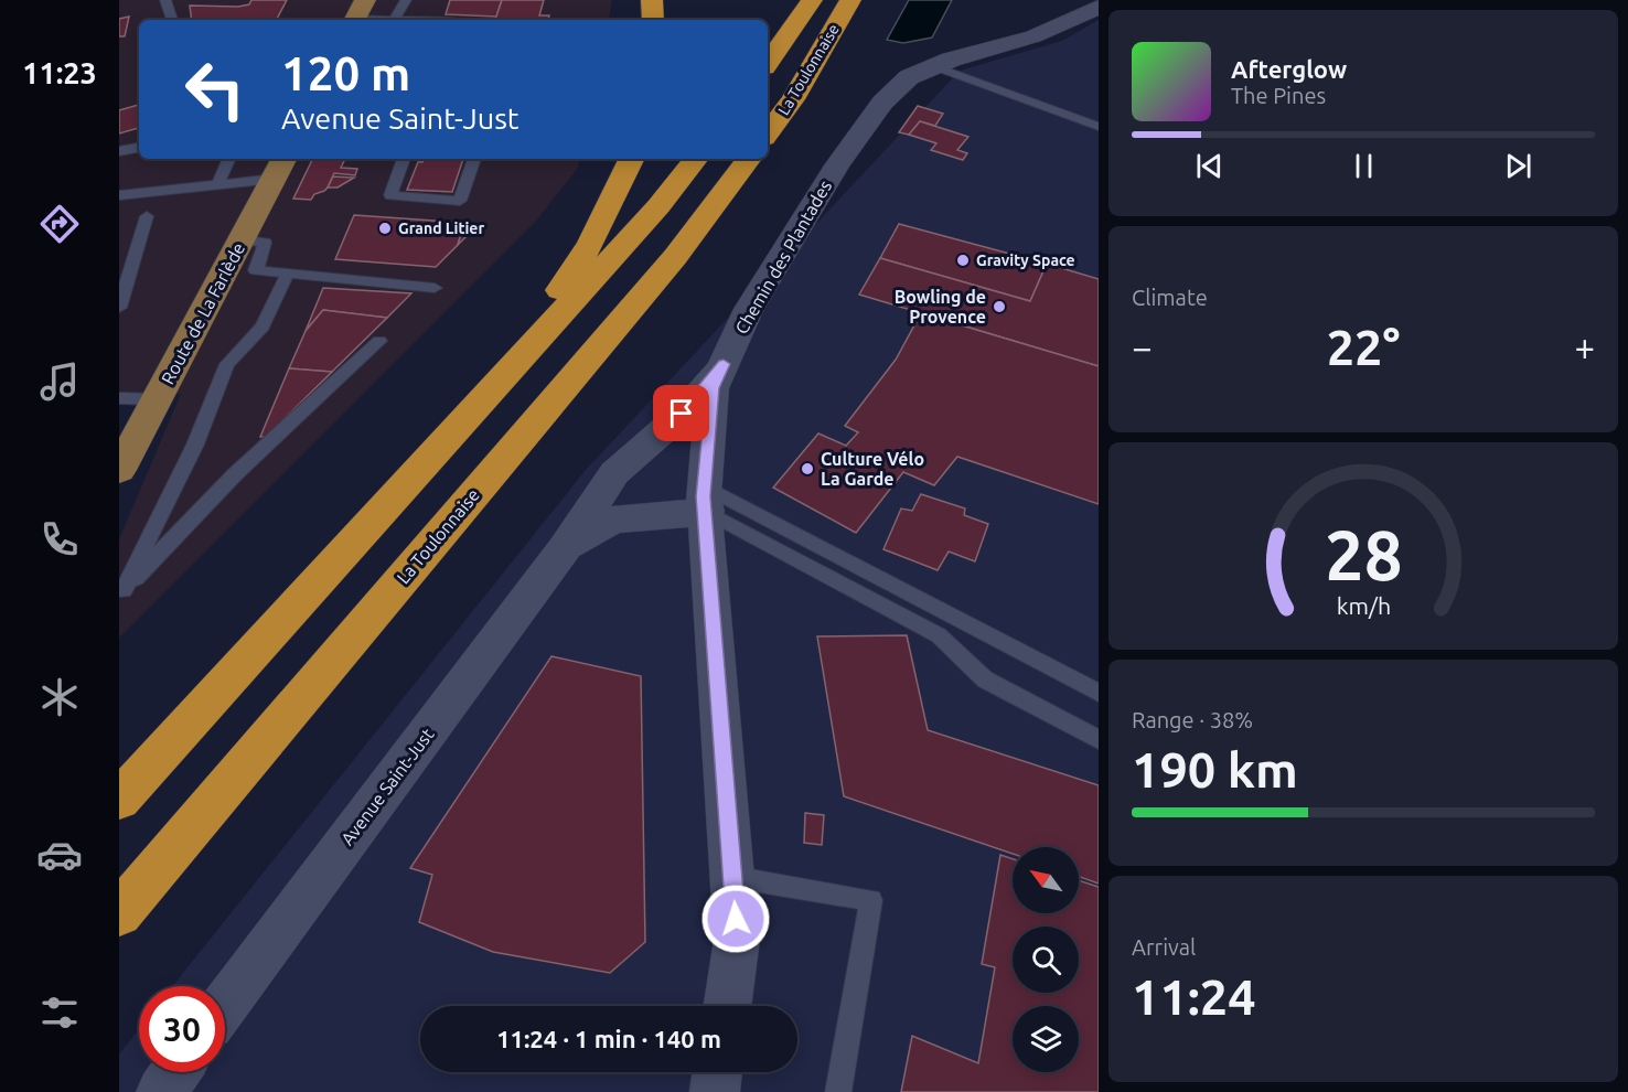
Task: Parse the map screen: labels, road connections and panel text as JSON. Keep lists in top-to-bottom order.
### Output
{
  "streets": {
    "highway": ["La Toulonnaise"],
    "main road": ["Route de La Farlède"],
    "street": ["Chemin des Plantades", "Avenue Saint-Just"]
  },
  "crossings": [
    ["Chemin des Plantades", "Avenue Saint-Just"]
  ],
  "places": [
    "Grand Litier",
    "Gravity Space",
    "Bowling de Provence",
    "Culture Vélo La Garde"
  ],
  "north": "top left",
  "page": {
    "tabs": "11:23",
    "turn": ["120 m", "Avenue Saint-Just"],
    "song": ["Afterglow", "The Pines"],
    "tile": [
      "Climate",
      ["Range · 38%", "190 km"],
      ["Arrival", "11:24"]
    ],
    "heat": ["−", "22°", "+"],
    "limit": "30",
    "trip": "11:24 · 1 min · 140 m",
    "gauge": ["28", "km/h"]
  }
}
